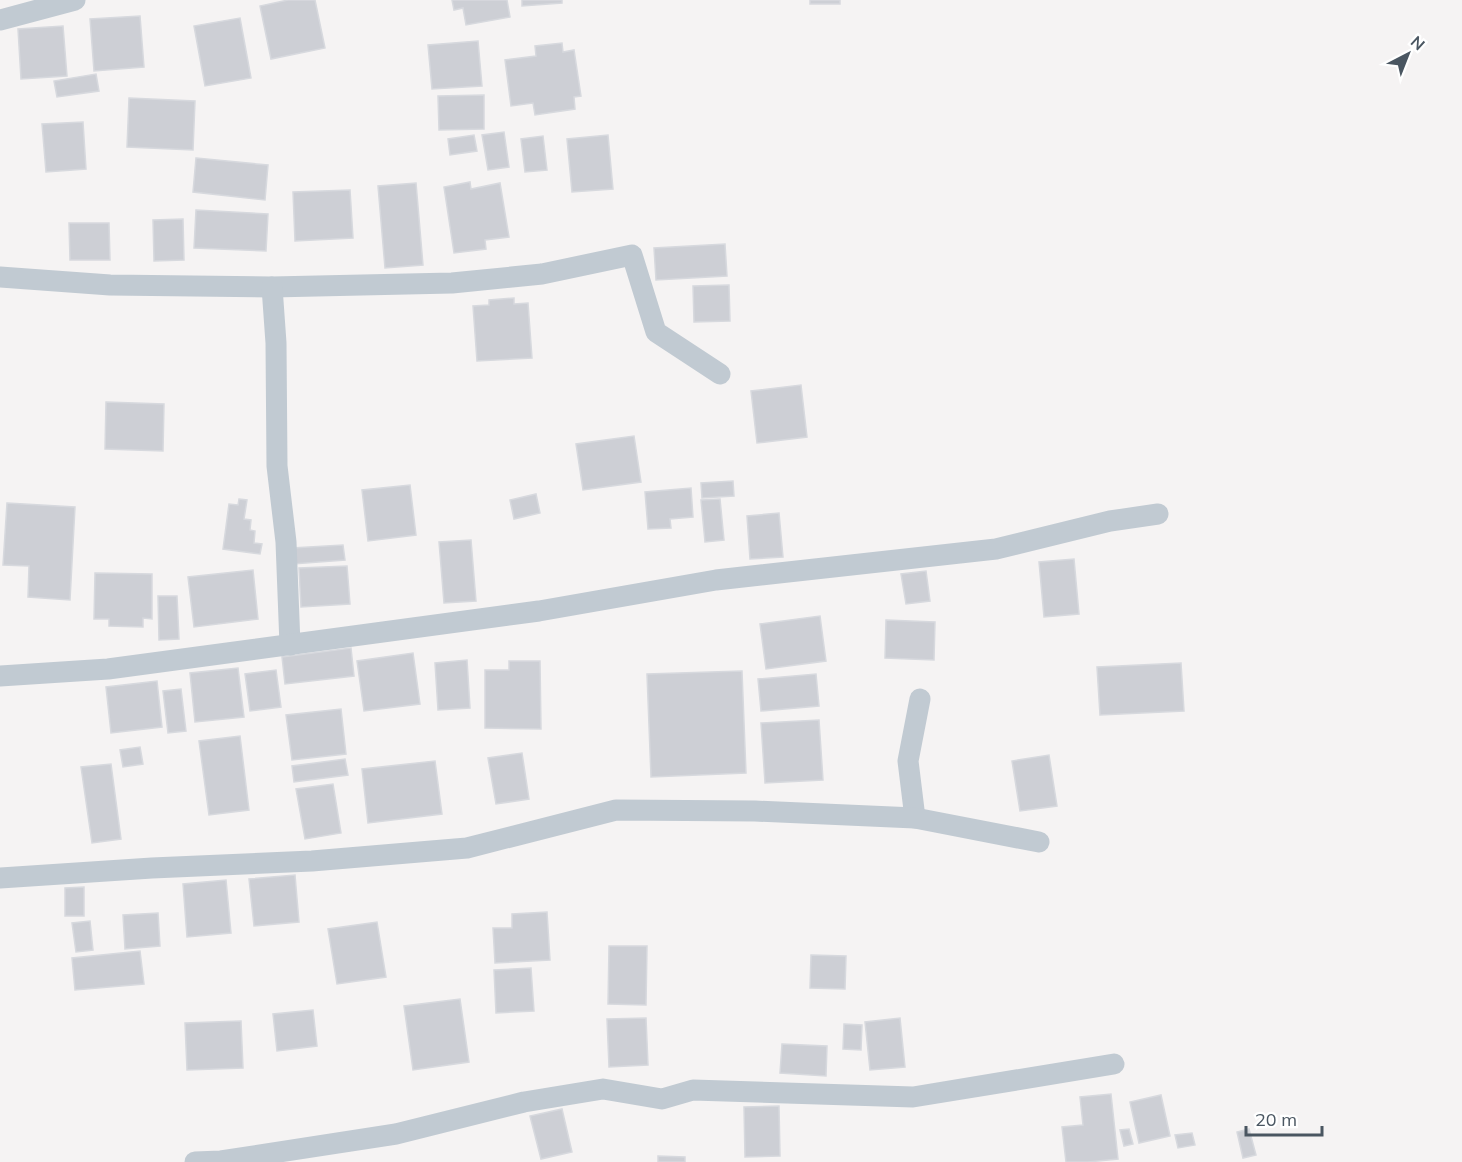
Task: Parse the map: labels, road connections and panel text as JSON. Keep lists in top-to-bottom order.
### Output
{
  "scale_bar": "20 m",
  "north": "top right"
}
